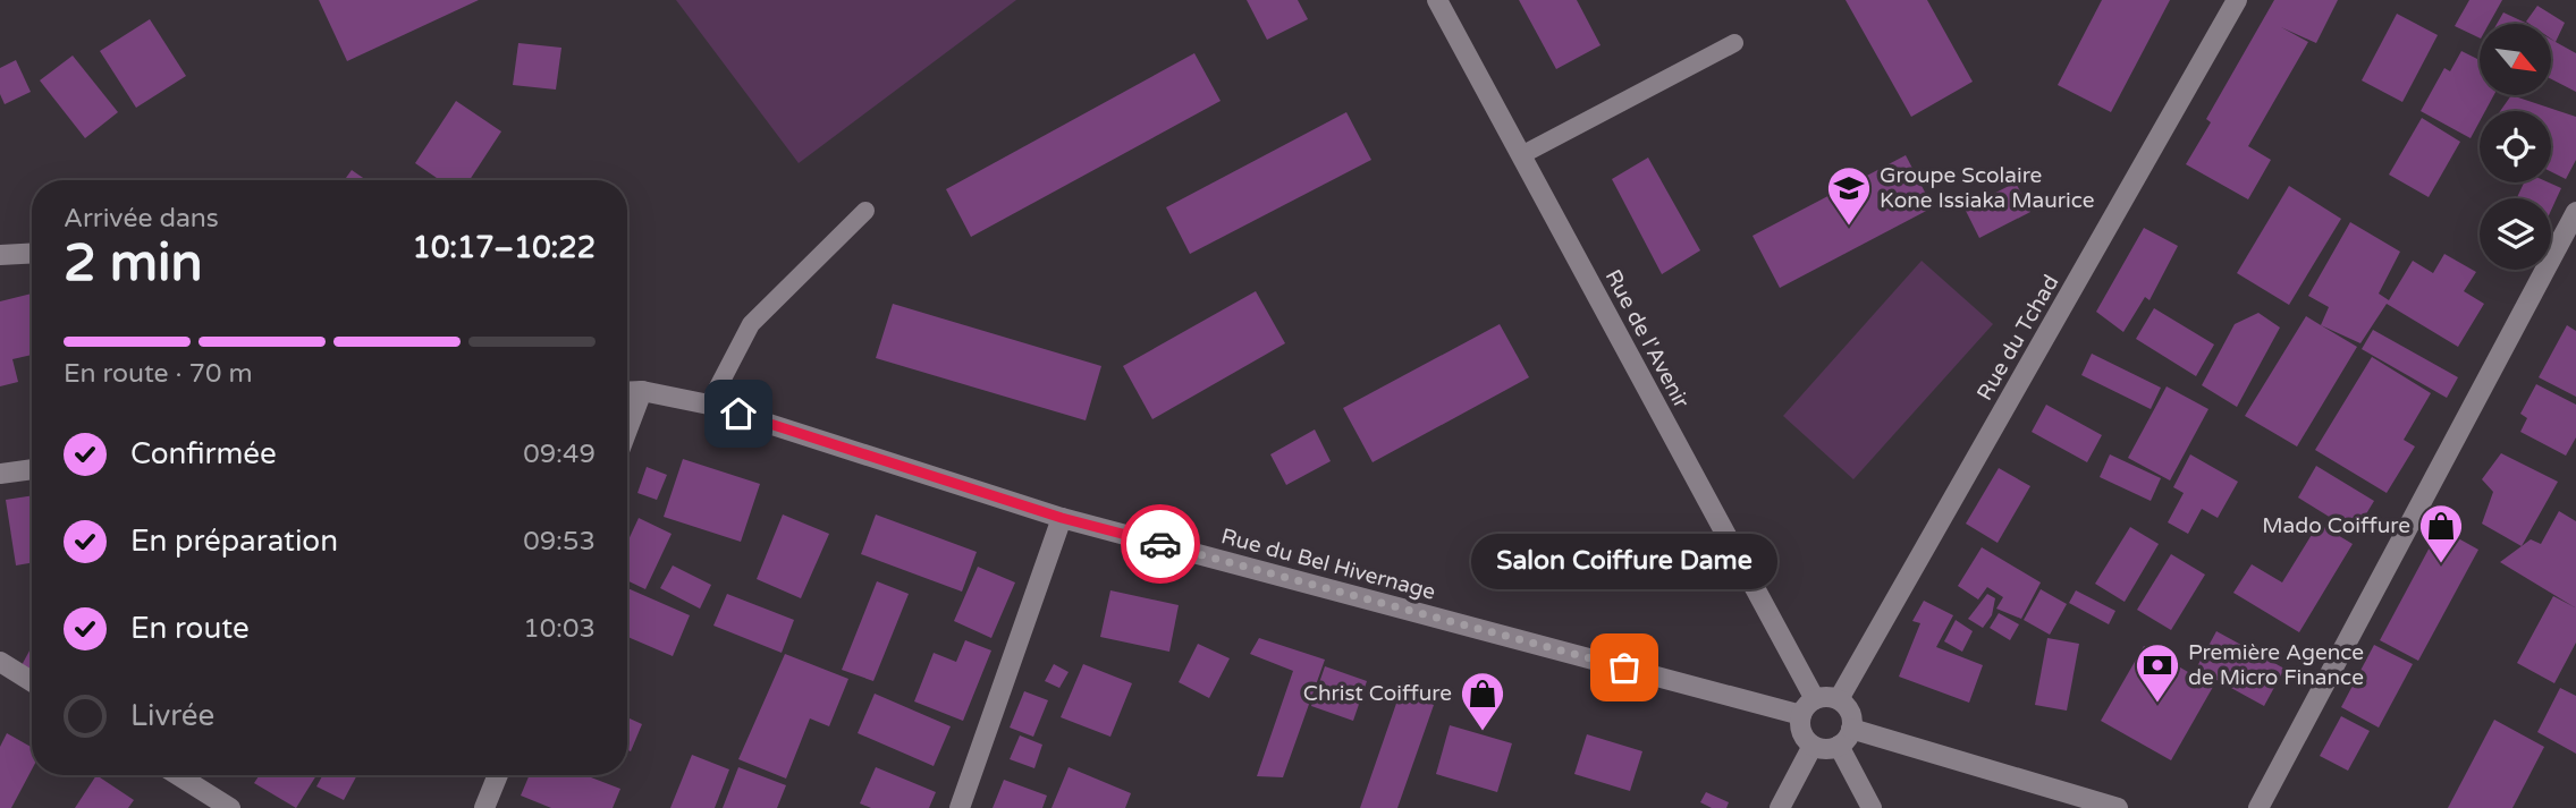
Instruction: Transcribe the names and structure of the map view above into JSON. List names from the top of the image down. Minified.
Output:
{"streets":{"street":["Rue du Tchad","Rue de l'Avenir","Rue du Bel Hivernage"]},"crossings":[["Rue du Tchad","Rue de l'Avenir"],["Rue du Tchad","Rue du Bel Hivernage"],["Rue de l'Avenir","Rue du Bel Hivernage"]],"places":{"school or university":["Groupe Scolaire Kone Issiaka Maurice"],"shop":["Mado Coiffure","Christ Coiffure"],"other":["Salon Coiffure Dame"],"bank":["Première Agence de Micro Finance"]},"north":"bottom right","page":{"heading":["2 min","Arrivée dans","10:17–10:22"],"bar":"En route · 70 m","list":[["Confirmée","09:49"],["En préparation","09:53"],["En route","10:03"],"Livrée"],"bubble":"Salon Coiffure Dame"}}
